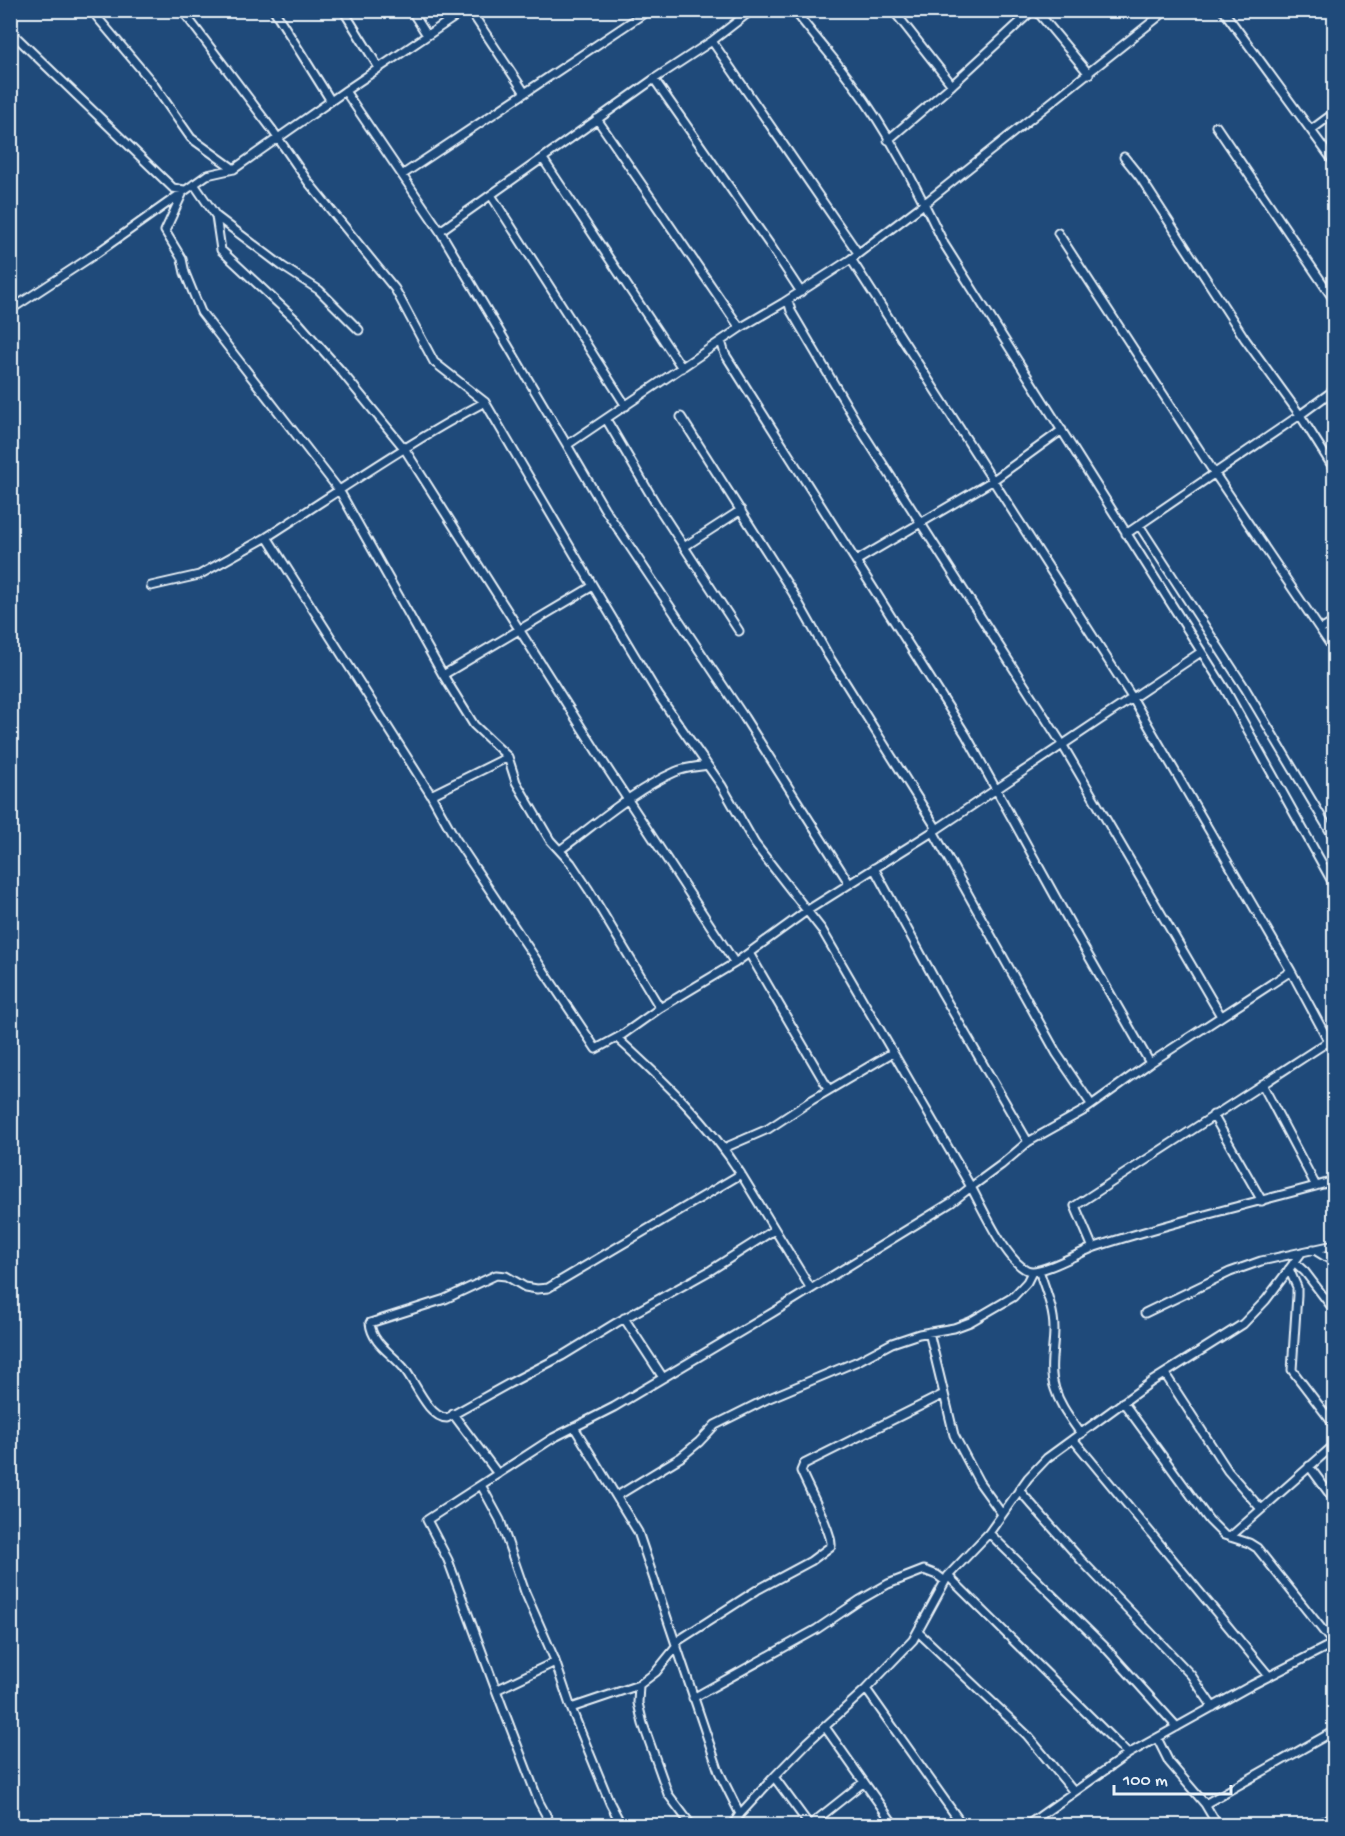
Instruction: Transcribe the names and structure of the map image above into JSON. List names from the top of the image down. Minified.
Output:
{"scale_bar":"100 m"}
